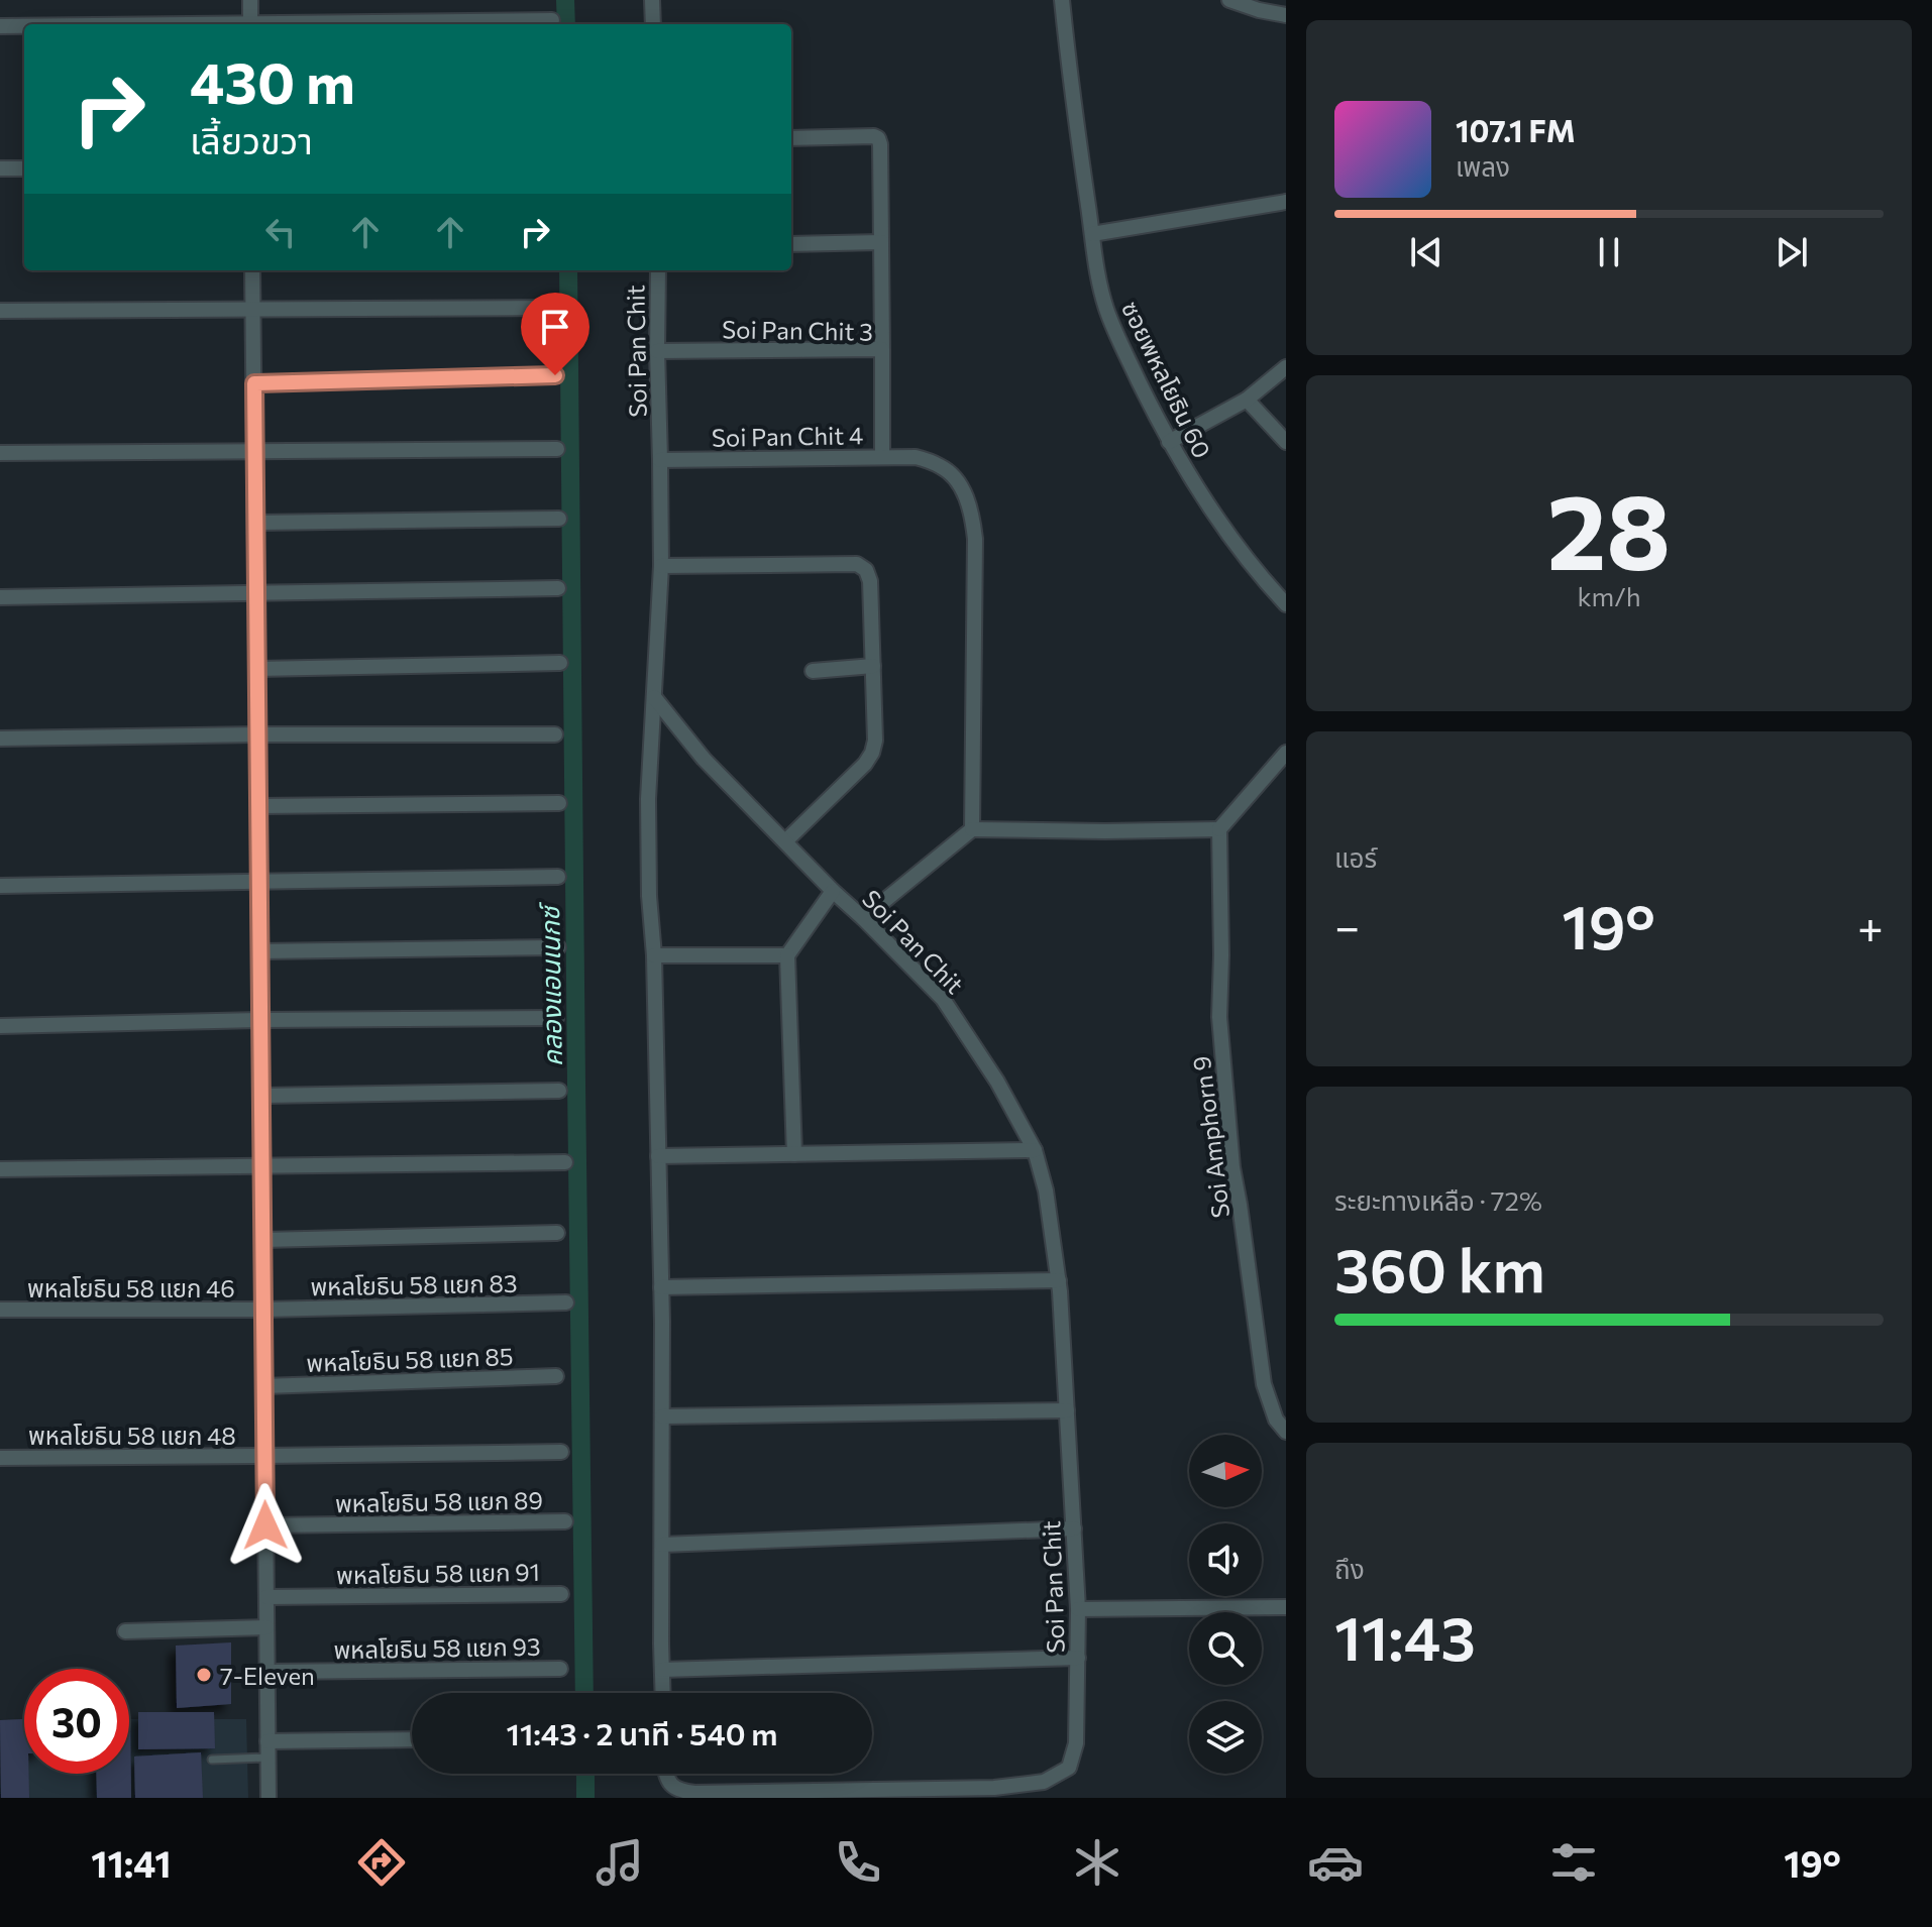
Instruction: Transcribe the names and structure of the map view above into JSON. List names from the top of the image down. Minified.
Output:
{"streets":{"street":["Soi Pan Chit 3","Soi Pan Chit","ซอยพหลโยธิน 60","Soi Pan Chit 4","Soi Amphorn 9","พหลโยธิน 58 แยก 83","พหลโยธิน 58 แยก 46","พหลโยธิน 58 แยก 85","พหลโยธิน 58 แยก 48","พหลโยธิน 58 แยก 89","พหลโยธิน 58 แยก 91","พหลโยธิน 58 แยก 93"]},"crossings":[["Soi Pan Chit 3","Soi Pan Chit"],["Soi Pan Chit 3","Soi Pan Chit 4"],["Soi Pan Chit","Soi Pan Chit 4"],["พหลโยธิน 58 แยก 83","พหลโยธิน 58 แยก 46"]],"water":["คลองแอนเนกซ์"],"places":["7-Eleven"],"north":"right","page":{"turn":["430 m","เลี้ยวขวา"],"song":["107.1 FM","เพลง"],"tile":[["28","km/h"],"แอร์",["ระยะทางเหลือ · 72%","360 km"],["ถึง","11:43"]],"heat":["−","19°","+"],"limit":"30","trip":"11:43 · 2 นาที · 540 m","tabs":["11:41","19°"]}}
